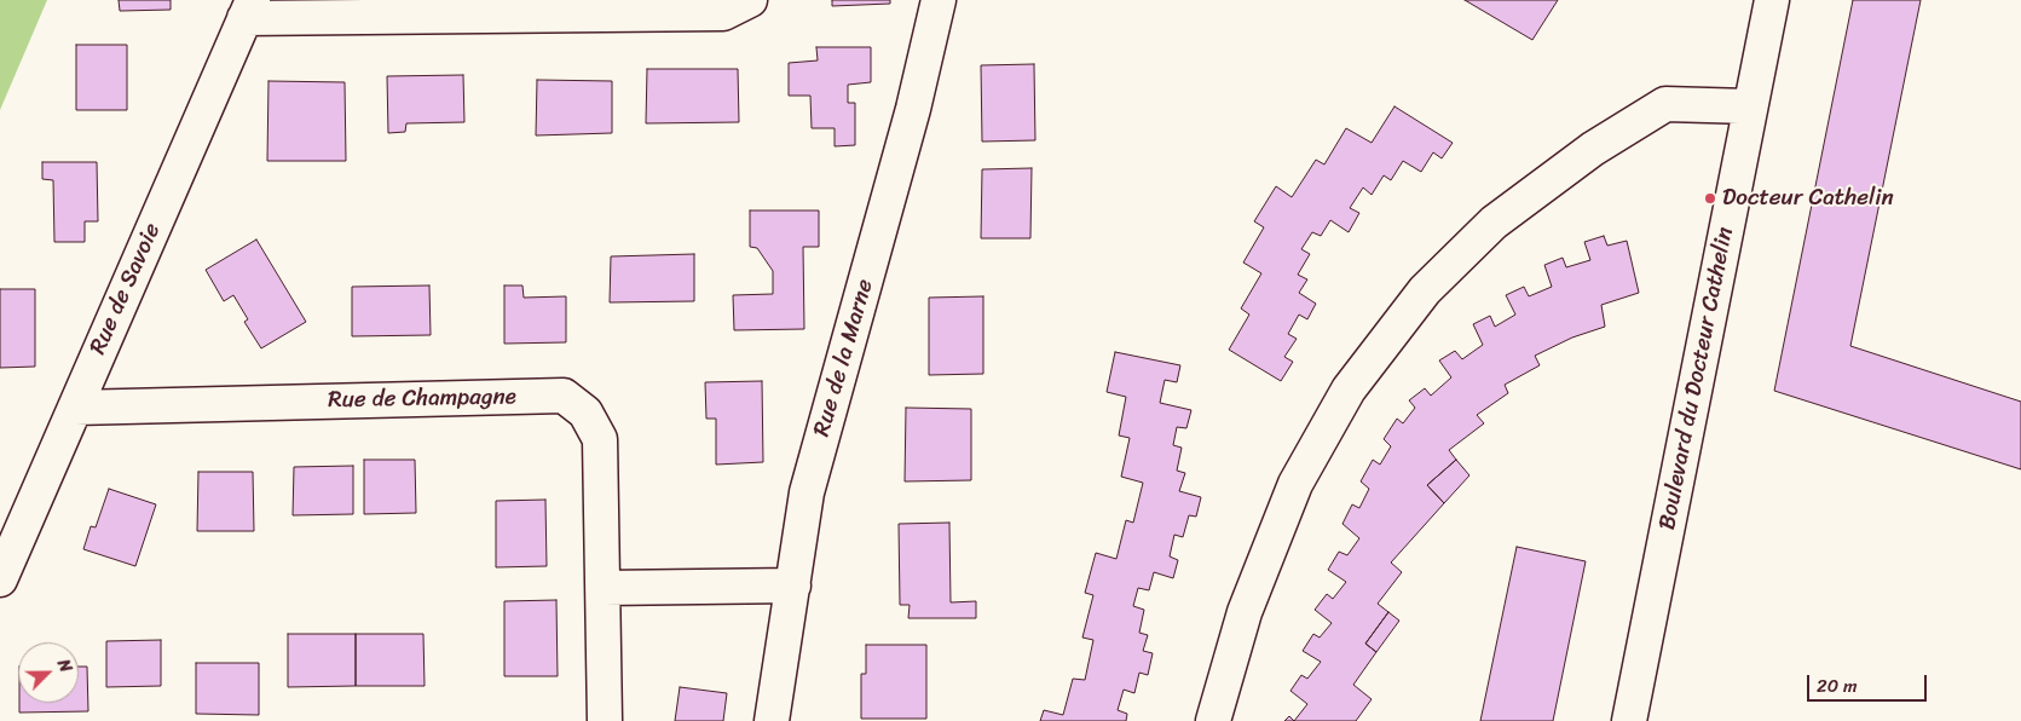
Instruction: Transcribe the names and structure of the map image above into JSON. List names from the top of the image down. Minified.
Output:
{"streets":{"street":["Rue de Savoie","Rue de la Marne","Boulevard du Docteur Cathelin","Rue de Champagne"]},"crossings":[["Rue de Savoie","Rue de Champagne"]],"places":["Docteur Cathelin"],"scale_bar":"20 m","north":"top right"}
